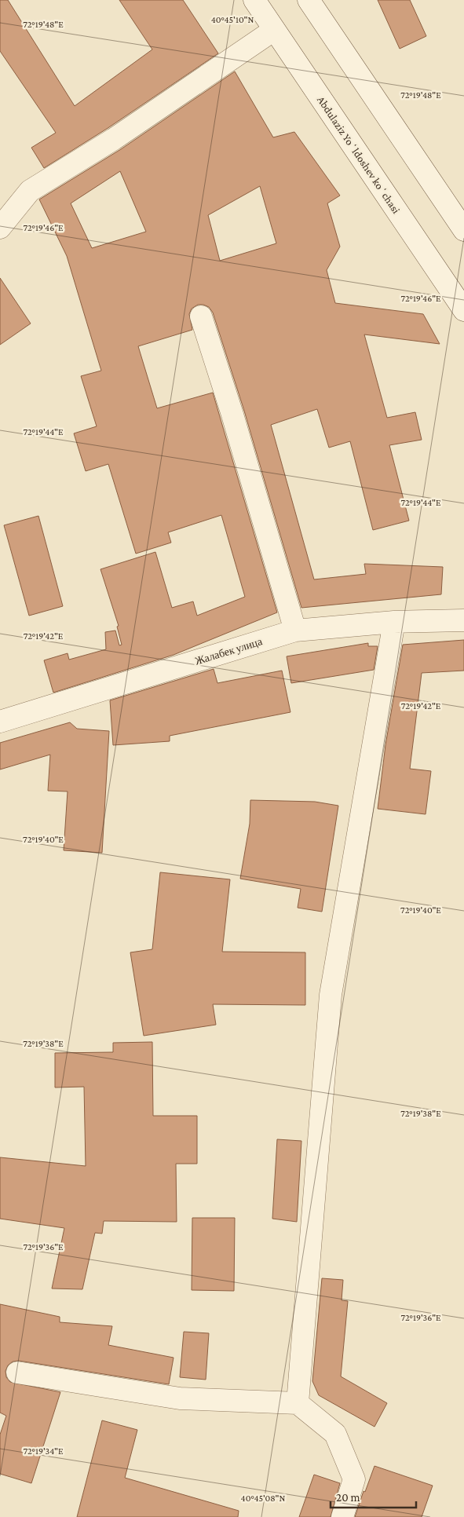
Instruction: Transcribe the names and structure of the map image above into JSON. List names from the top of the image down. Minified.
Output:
{"streets":{"street":["Abdulaziz Yoʻldoshev koʻchasi","Жалабек улица"]},"scale_bar":"20 m","coordinates":["40°45'10\"N","72°19'48\"E","72°19'46\"E","72°19'44\"E","72°19'42\"E","72°19'40\"E","72°19'38\"E","72°19'36\"E","72°19'34\"E","40°45'08\"N"]}
